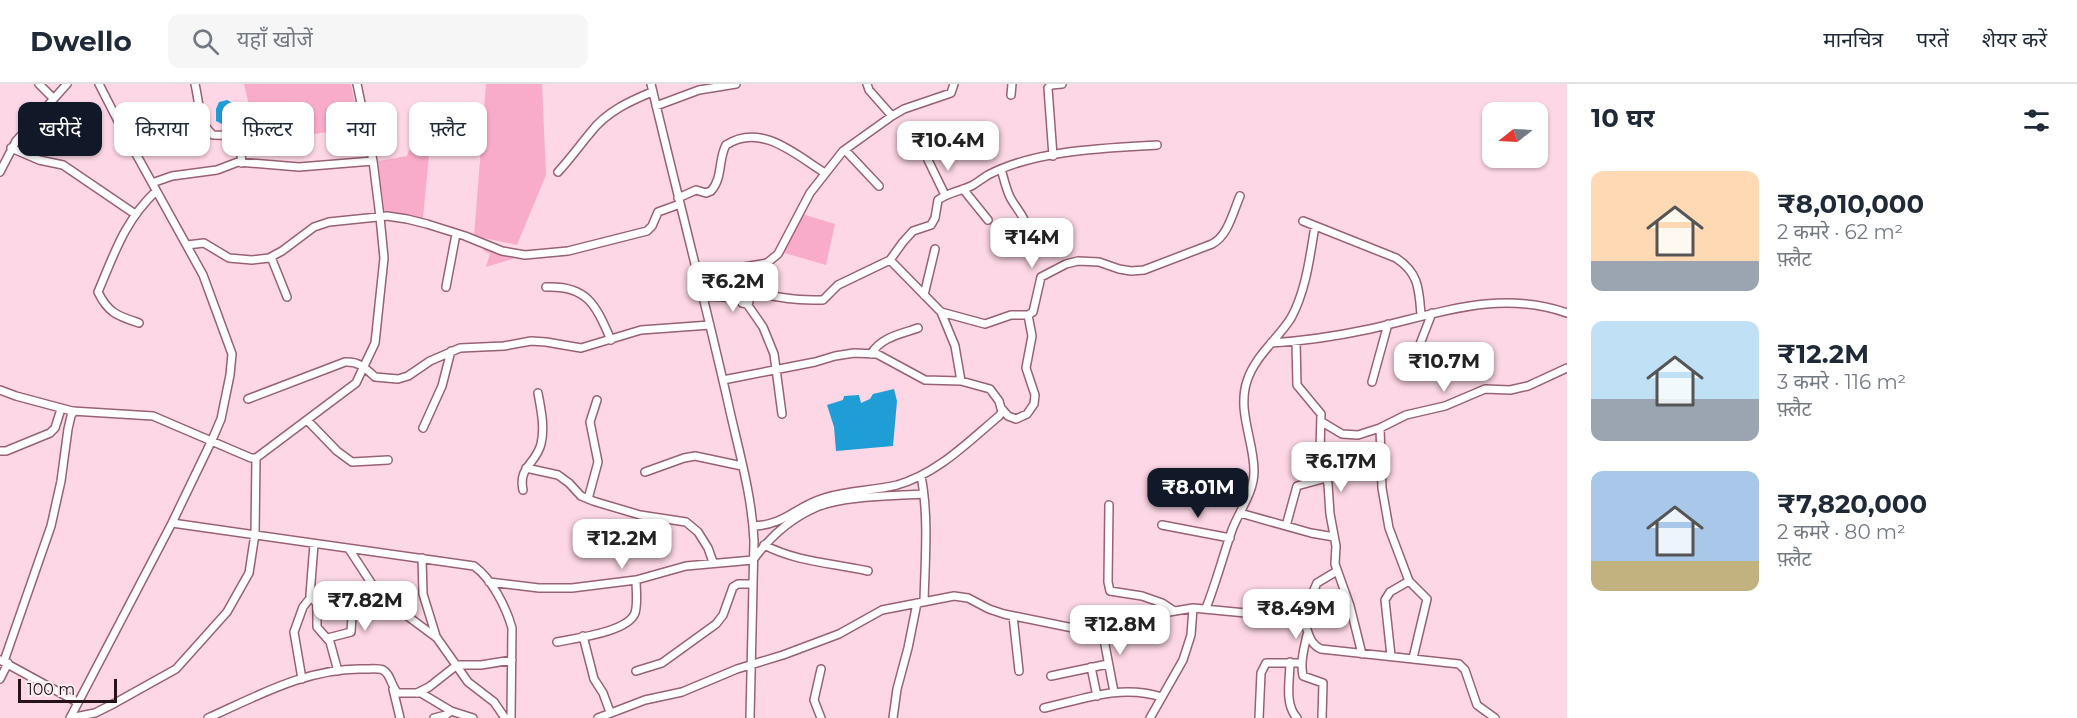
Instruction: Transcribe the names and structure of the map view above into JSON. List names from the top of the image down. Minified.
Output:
{"scale_bar":"100 m","north":"left","page":{"header":"Dwello","search":"यहाँ खोजें","nav":["मानचित्र","परतें","शेयर करें"],"heading":"10 घर","chip":["खरीदें","किराया","फ़िल्टर","नया","फ़्लैट"],"price":["₹10.4M","₹14M","₹6.2M","₹10.7M","₹6.17M","₹8.01M","₹12.2M","₹7.82M","₹8.49M","₹12.8M"],"list":[{"name":"₹8,010,000","note":"2 कमरे · 62 m² · फ़्लैट"},{"name":"₹12.2M","note":"3 कमरे · 116 m² · फ़्लैट"},{"name":"₹7,820,000","note":"2 कमरे · 80 m² · फ़्लैट"}],"scale":"100 m"}}
